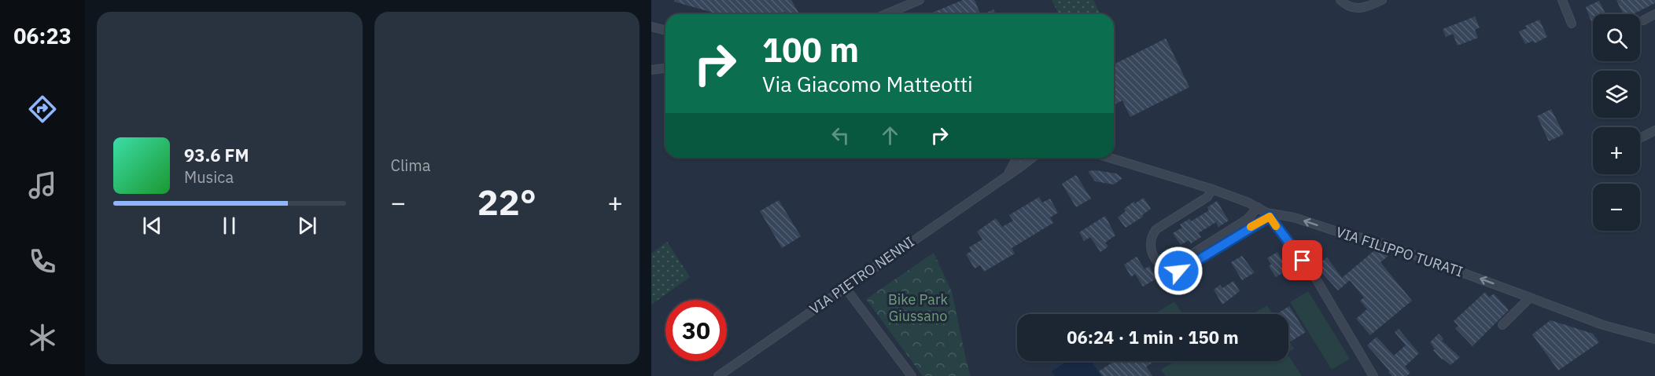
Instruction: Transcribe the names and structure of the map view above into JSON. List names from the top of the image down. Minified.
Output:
{"streets":{"street":["VIA FILIPPO TURATI","VIA PIETRO NENNI"]},"one_way":["VIA FILIPPO TURATI"],"parks":["Bike Park Giussano"],"page":{"tabs":"06:23","tile":"Clima","map_buttons":["+","−"],"turn":["100 m","Via Giacomo Matteotti"],"song":["93.6 FM","Musica"],"heat":["−","22°","+"],"limit":"30","trip":"06:24 · 1 min · 150 m"}}
